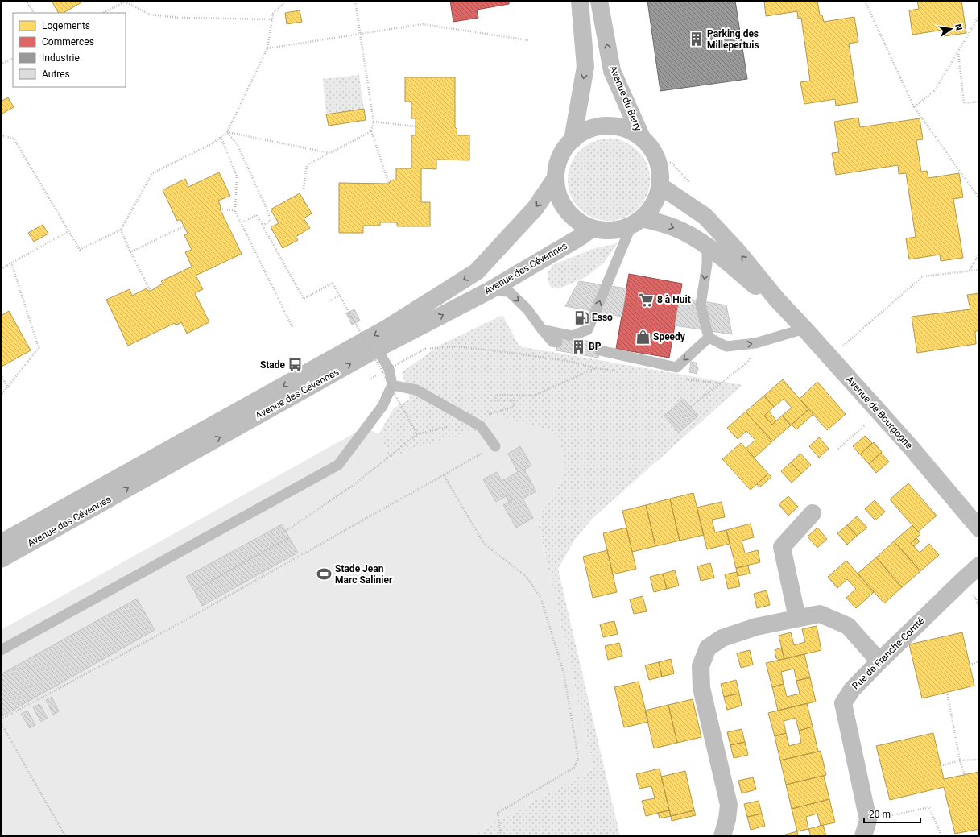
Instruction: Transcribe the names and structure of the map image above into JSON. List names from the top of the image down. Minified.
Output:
{"streets":{"street":["Avenue du Berry","Avenue des Cévennes","Avenue de Bourgogne","Rue de Franche-Comté"]},"crossings":[["Avenue du Berry","Avenue des Cévennes"],["Avenue du Berry","Avenue de Bourgogne"],["Avenue des Cévennes","Avenue de Bourgogne"]],"places":{"building":["Parking des Millepertuis","BP"],"supermarket":["8 à Huit"],"fuel station":["Esso"],"shop":["Speedy"],"bus stop":["Stade"],"sports":["Stade Jean Marc Salinier"]},"legend":["Logements","Commerces","Industrie","Autres"],"scale_bar":"20 m","north":"right"}
